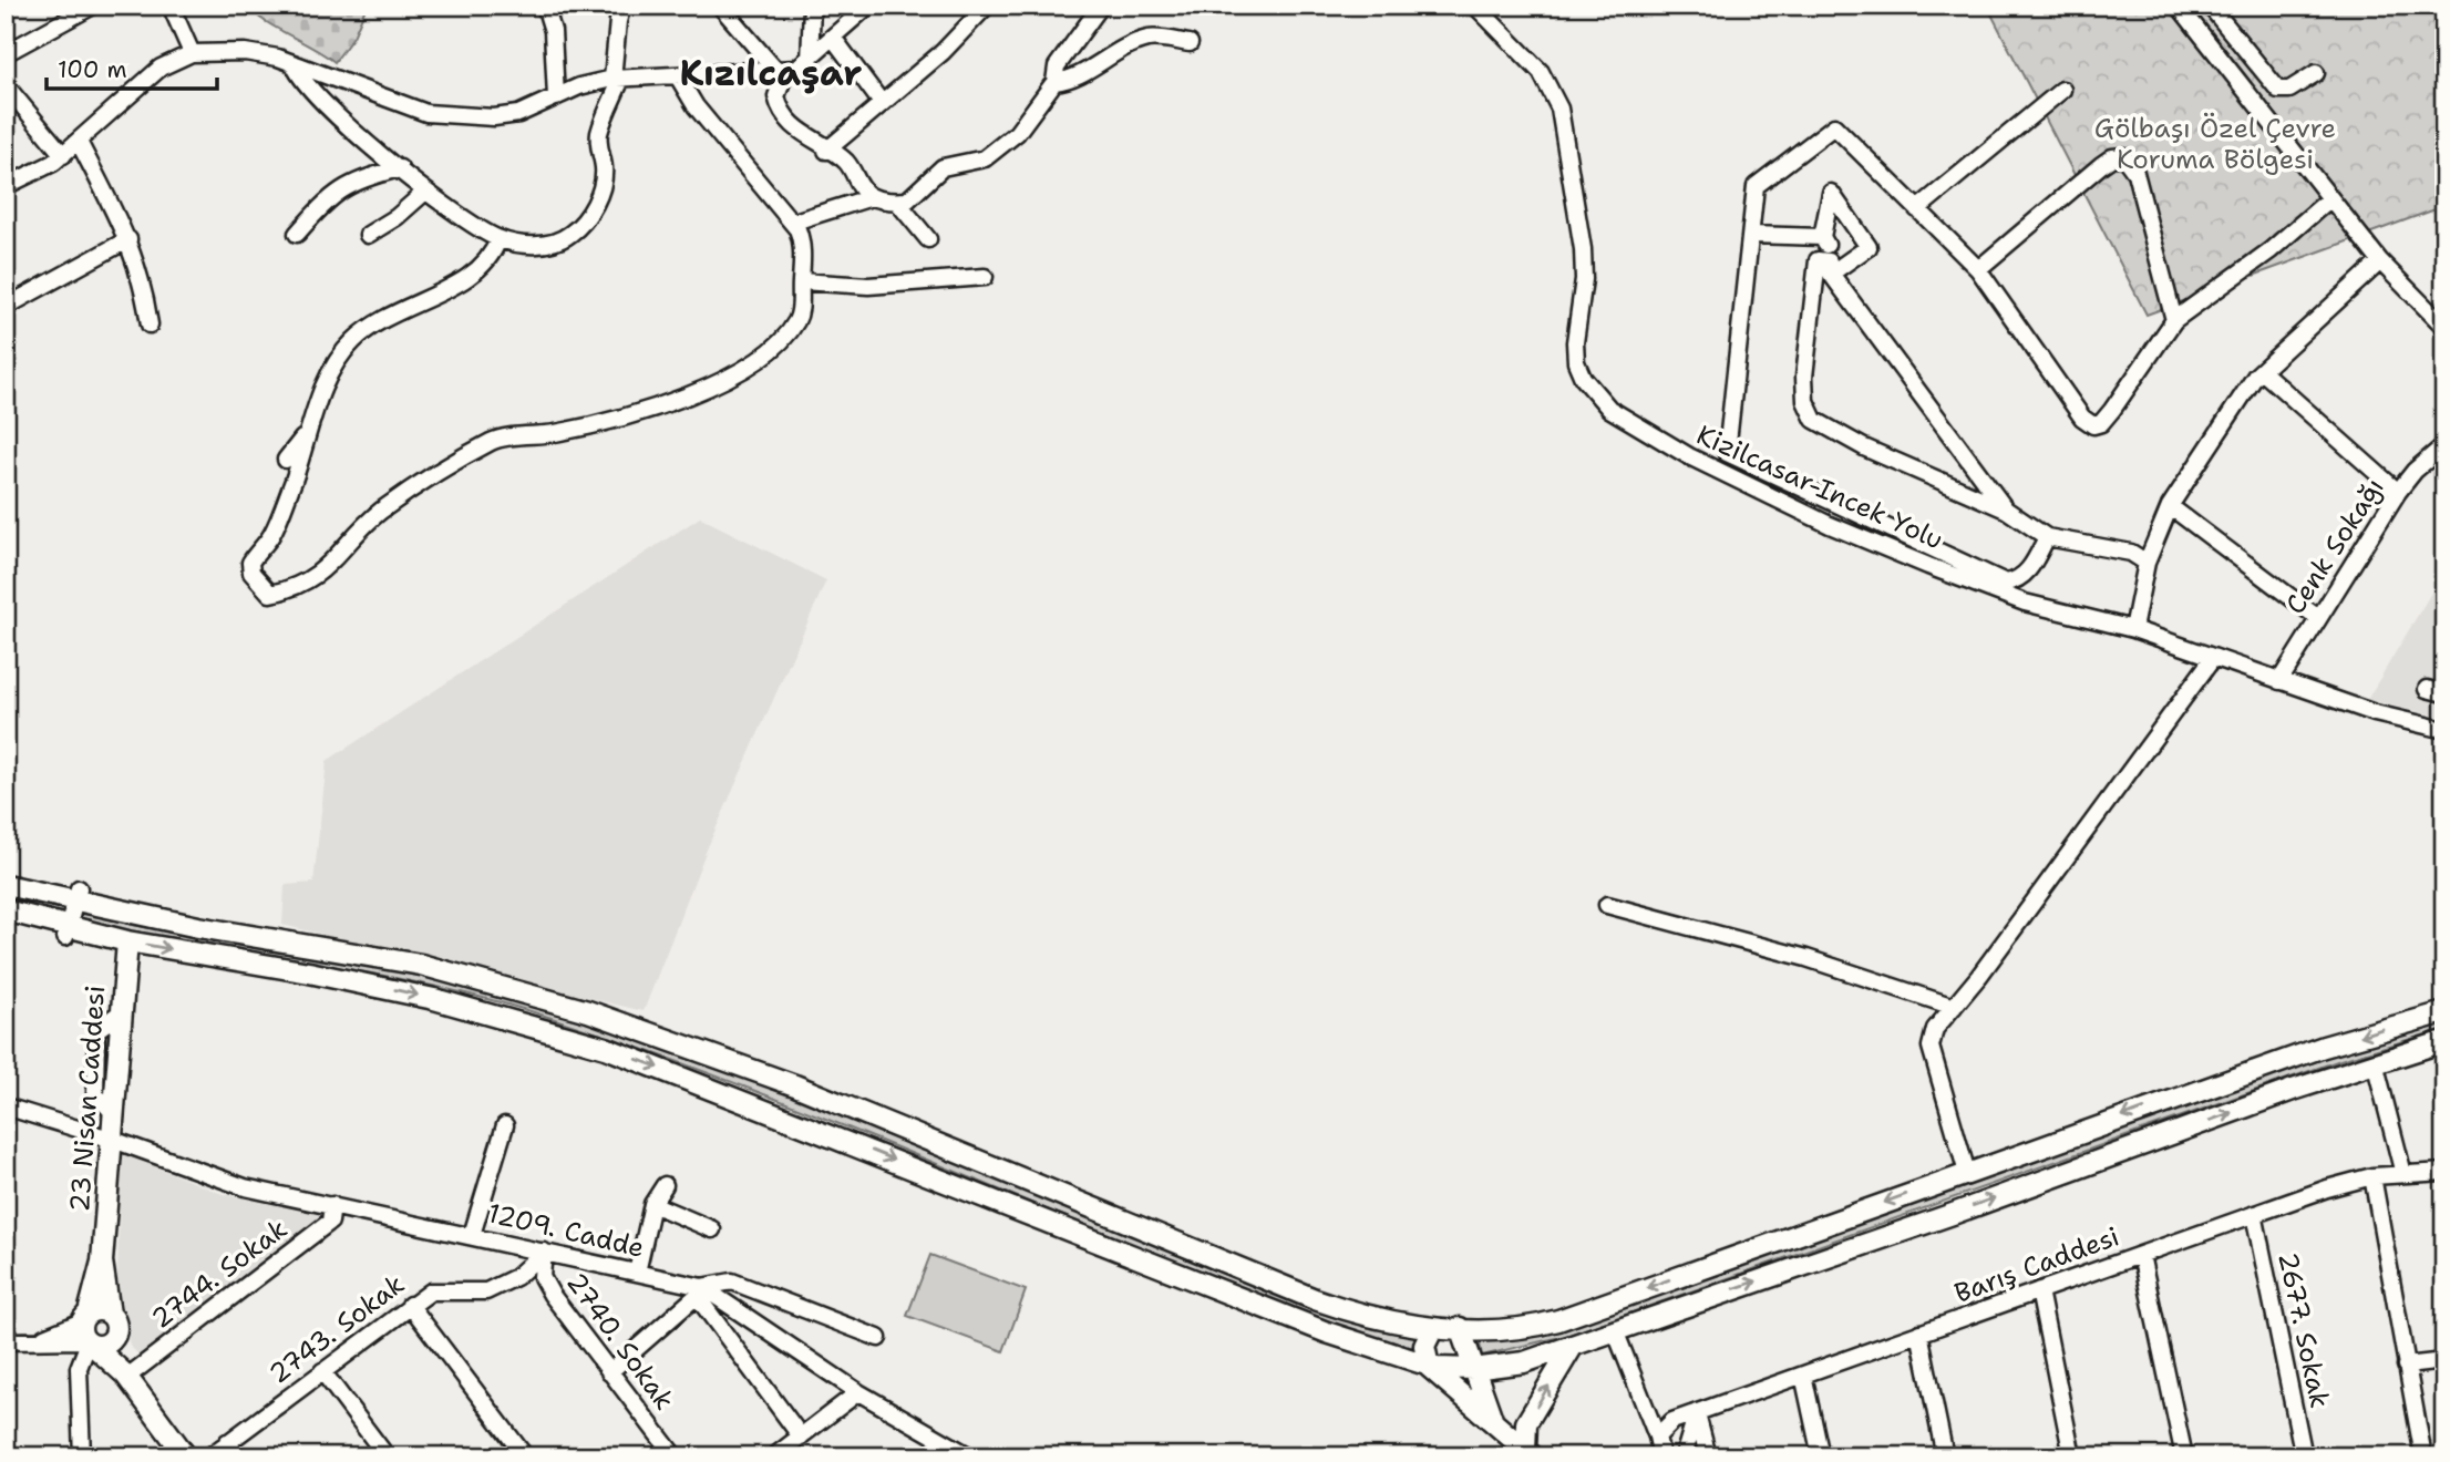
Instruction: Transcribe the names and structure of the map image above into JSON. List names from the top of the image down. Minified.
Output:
{"streets":{"main road":["23 Nisan Caddesi"],"street":["Kizilcasar-Incek Yolu","Cenk Sokağı","1209. Cadde","Barış Caddesi","2744. Sokak","2743. Sokak","2677. Sokak","2740. Sokak"]},"crossings":[["Kizilcasar-Incek Yolu","Cenk Sokağı"],["23 Nisan Caddesi","1209. Cadde"],["1209. Cadde","2744. Sokak"],["1209. Cadde","2743. Sokak"],["1209. Cadde","2740. Sokak"],["Barış Caddesi","2677. Sokak"],["2743. Sokak","2740. Sokak"]],"districts":["Kızılcaşar"],"parks":["Gölbaşı Özel Çevre Koruma Bölgesi"],"scale_bar":"100 m"}
